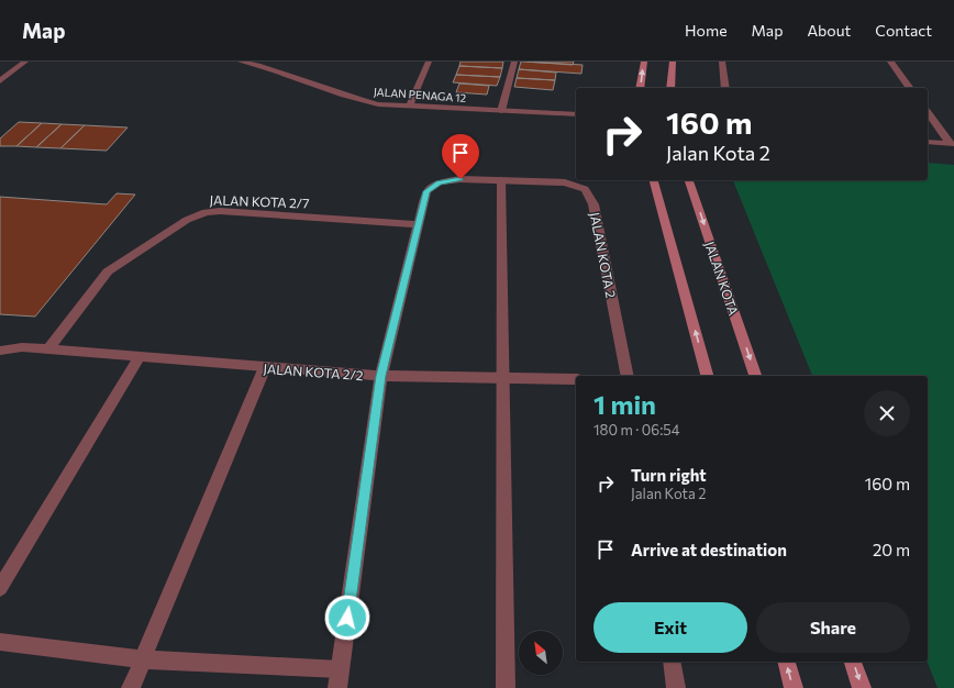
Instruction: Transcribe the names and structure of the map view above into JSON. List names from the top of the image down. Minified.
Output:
{"streets":{"main road":["JALAN KOTA"],"street":["JALAN PENAGA 12","JALAN KOTA 2/7","JALAN KOTA 2","JALAN KOTA 2/2"]},"crossings":[["JALAN KOTA 2/7","JALAN KOTA 2"],["JALAN KOTA 2/7","JALAN KOTA 2/2"]],"north":"top left","page":{"header":"Map","nav":["Home","Map","About","Contact"],"turn":["160 m","Jalan Kota 2"],"heading":["1 min","180 m · 06:54"],"list":[{"name":"Turn right","note":"Jalan Kota 2","value":"160 m"},{"name":"Arrive at destination","value":"20 m"}],"buttons":["Exit","Share"]}}
